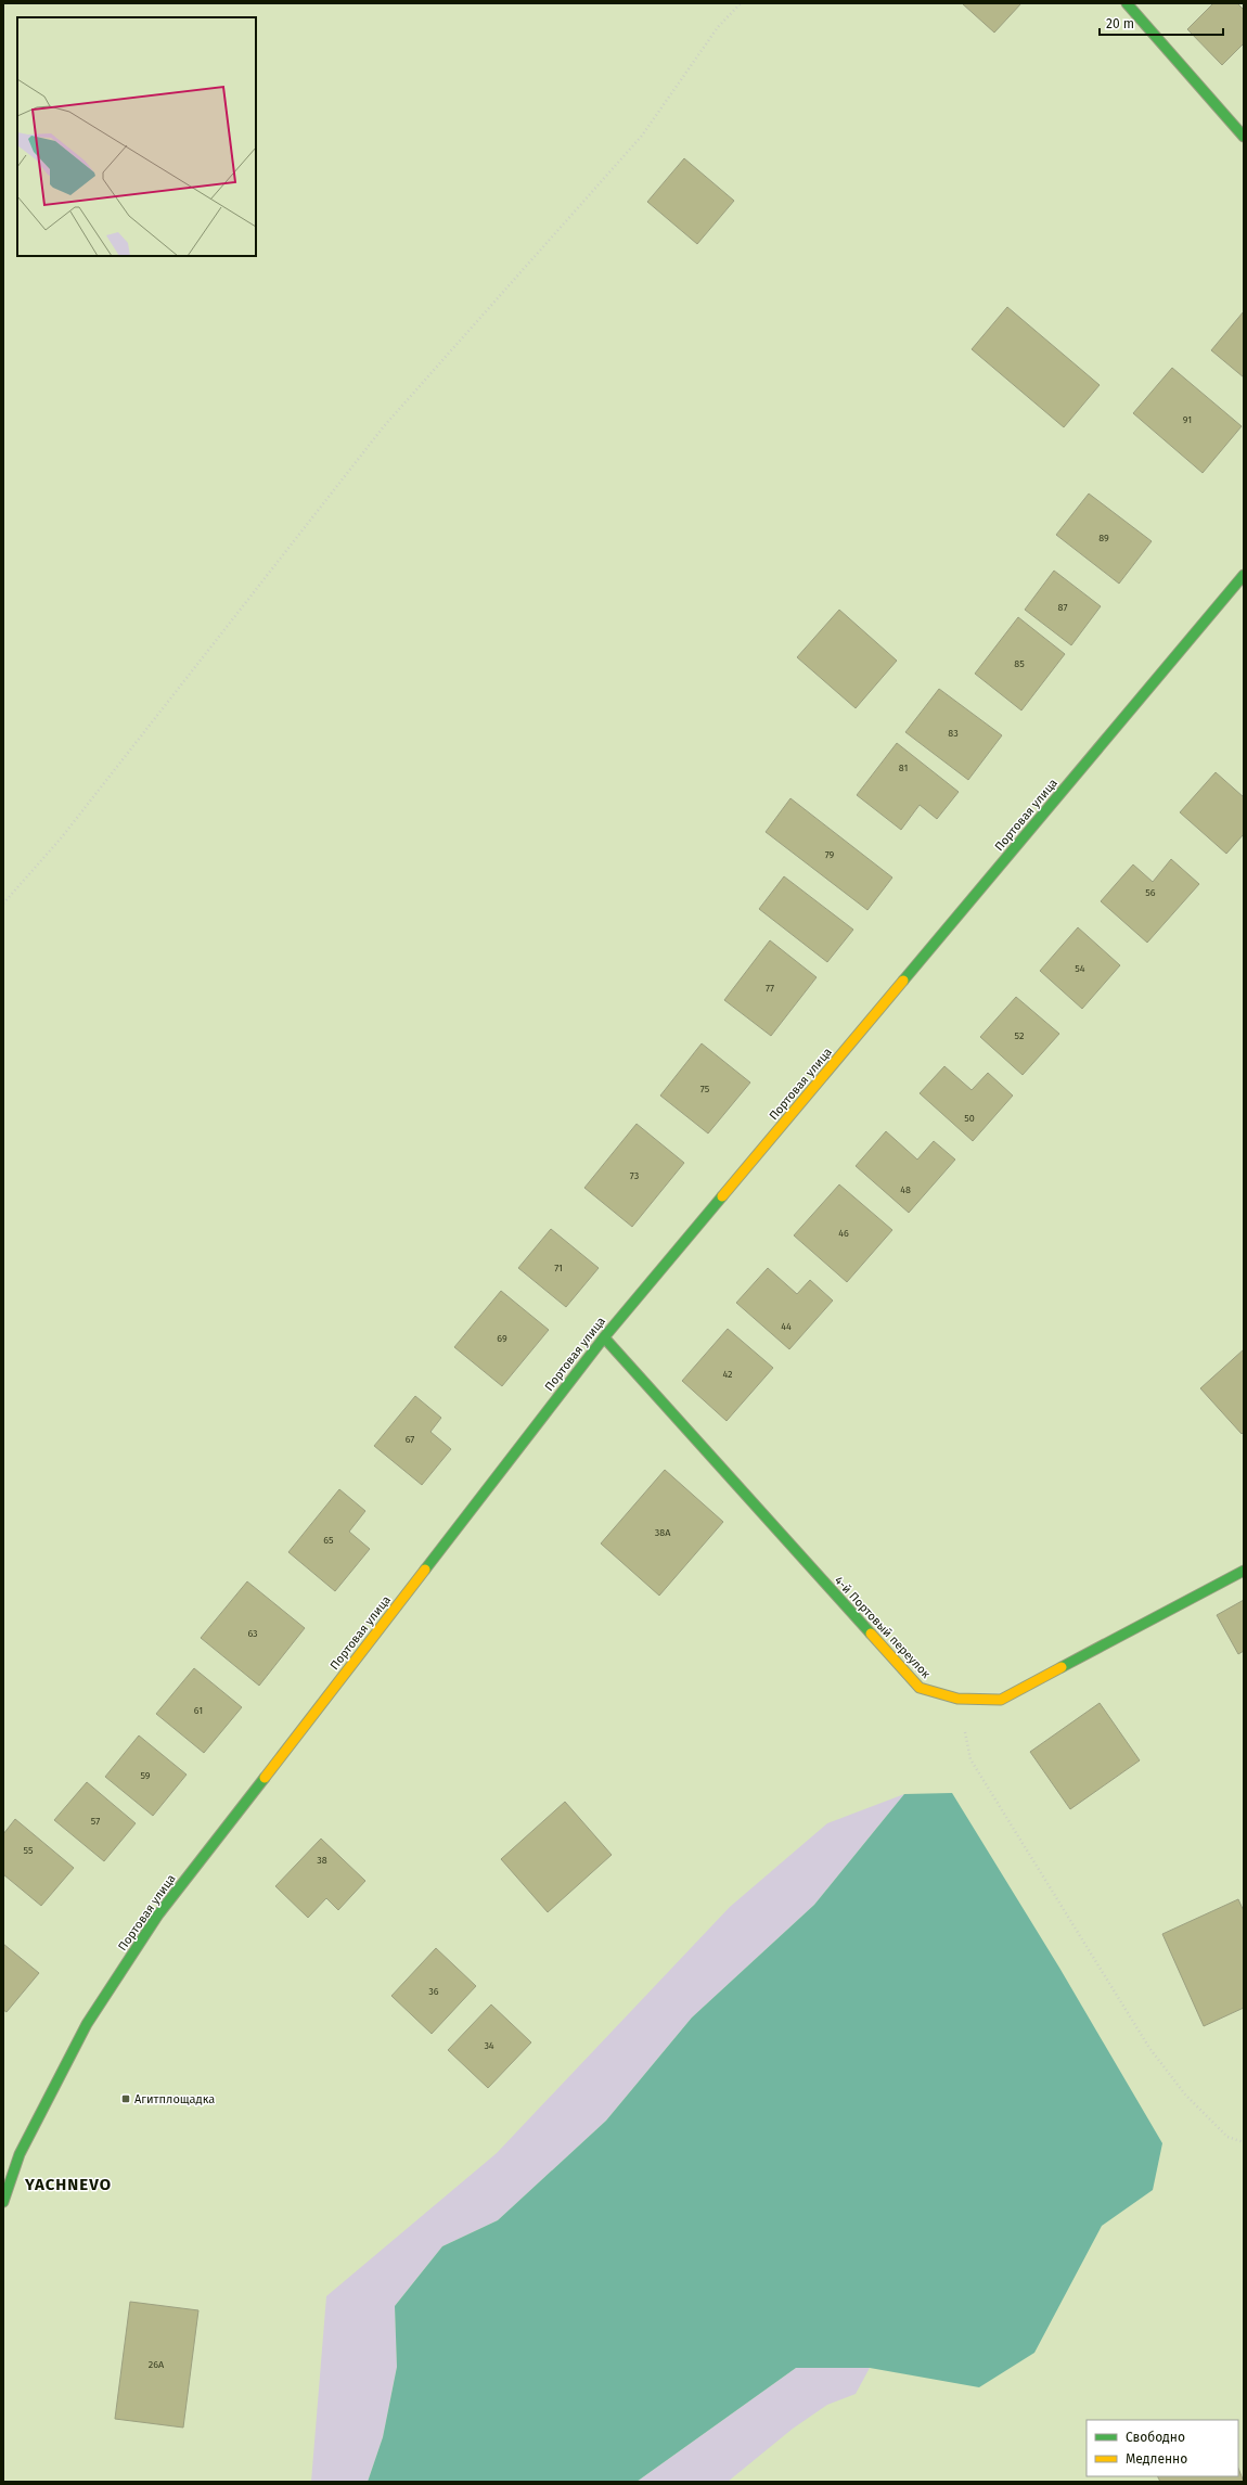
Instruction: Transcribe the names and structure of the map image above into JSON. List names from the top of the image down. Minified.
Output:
{"streets":{"street":["Портовая улица","4-й Портовый переулок"]},"crossings":[["Портовая улица","4-й Портовый переулок"]],"districts":["YACHNEVO"],"places":{"transit":["Агитплощадка"]},"house_numbers":["91","89","87","85","83","81","79","56","54","77","52","75","50","73","48","46","71","44","69","42","67","38А","65","63","61","59","57","55","38","36","34","26А"],"legend":["Свободно","Медленно"],"scale_bar":"20 m"}
